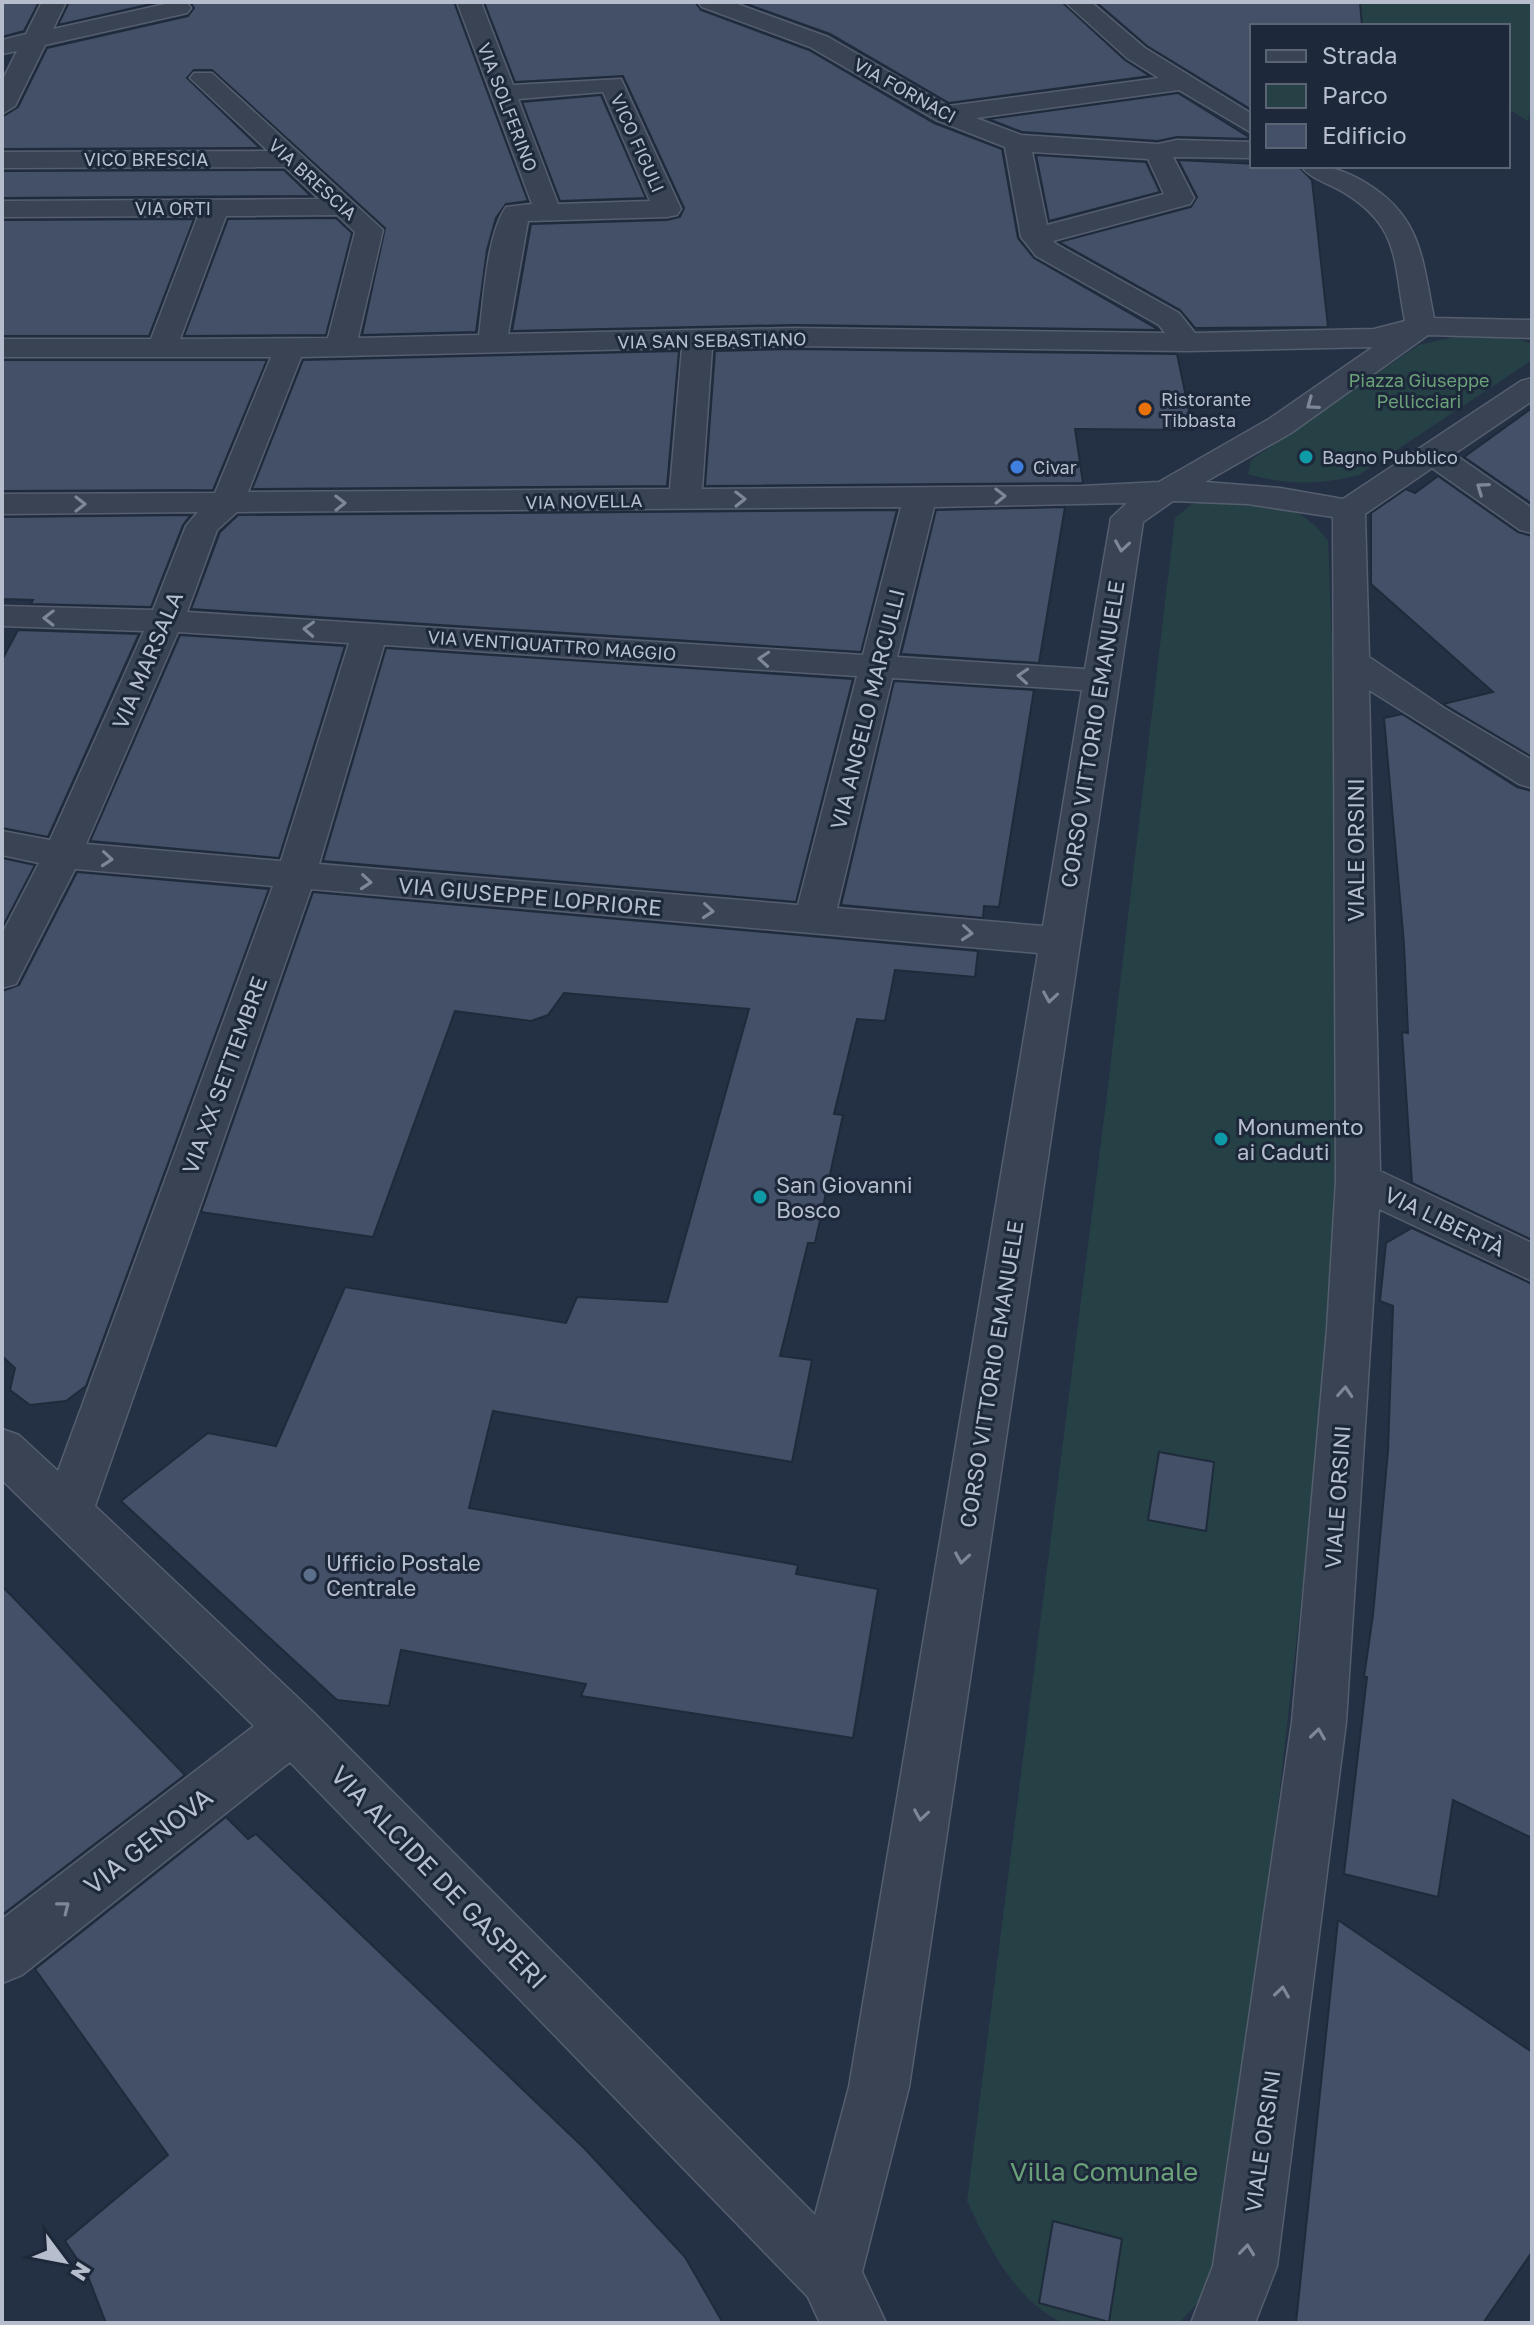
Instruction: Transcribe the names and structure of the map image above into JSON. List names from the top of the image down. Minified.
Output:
{"streets":{"street":["VIA FORNACI","VIA SOLFERINO","VICO FIGULI","VICO BRESCIA","VIA BRESCIA","VIA ORTI","VIA SAN SEBASTIANO","VIA NOVELLA","VIA VENTIQUATTRO MAGGIO","VIA MARSALA","VIA ANGELO MARCULLI","CORSO VITTORIO EMANUELE","VIALE ORSINI","VIA GIUSEPPE LOPRIORE","VIA XX SETTEMBRE","VIA LIBERTÀ","VIA GENOVA","VIA ALCIDE DE GASPERI"]},"crossings":[["VIA SOLFERINO","VICO FIGULI"],["VICO FIGULI","VIA SAN SEBASTIANO"],["VICO BRESCIA","VIA BRESCIA"],["VIA BRESCIA","VIA ORTI"],["VIA BRESCIA","VIA SAN SEBASTIANO"],["VIA SAN SEBASTIANO","VIA MARSALA"],["VIA NOVELLA","VIA MARSALA"],["VIA NOVELLA","VIA ANGELO MARCULLI"],["VIA NOVELLA","CORSO VITTORIO EMANUELE"],["VIA VENTIQUATTRO MAGGIO","VIA MARSALA"],["VIA VENTIQUATTRO MAGGIO","VIA ANGELO MARCULLI"],["VIA VENTIQUATTRO MAGGIO","CORSO VITTORIO EMANUELE"],["VIA VENTIQUATTRO MAGGIO","VIA XX SETTEMBRE"],["VIA MARSALA","VIA GIUSEPPE LOPRIORE"],["VIA ANGELO MARCULLI","VIA GIUSEPPE LOPRIORE"],["CORSO VITTORIO EMANUELE","VIA GIUSEPPE LOPRIORE"],["CORSO VITTORIO EMANUELE","VIA ALCIDE DE GASPERI"],["VIALE ORSINI","VIA LIBERTÀ"],["VIA GIUSEPPE LOPRIORE","VIA XX SETTEMBRE"],["VIA XX SETTEMBRE","VIA ALCIDE DE GASPERI"],["VIA GENOVA","VIA ALCIDE DE GASPERI"]],"one_way":["VIA NOVELLA","VIA VENTIQUATTRO MAGGIO","CORSO VITTORIO EMANUELE","VIALE ORSINI","VIA GIUSEPPE LOPRIORE","VIA GENOVA"],"parks":["Piazza Giuseppe Pellicciari","Villa Comunale"],"places":["Ristorante Tibbasta","Bagno Pubblico","Civar","Monumento ai Caduti","San Giovanni Bosco","Ufficio Postale Centrale"],"legend":["Strada","Parco","Edificio"],"north":"bottom right"}
